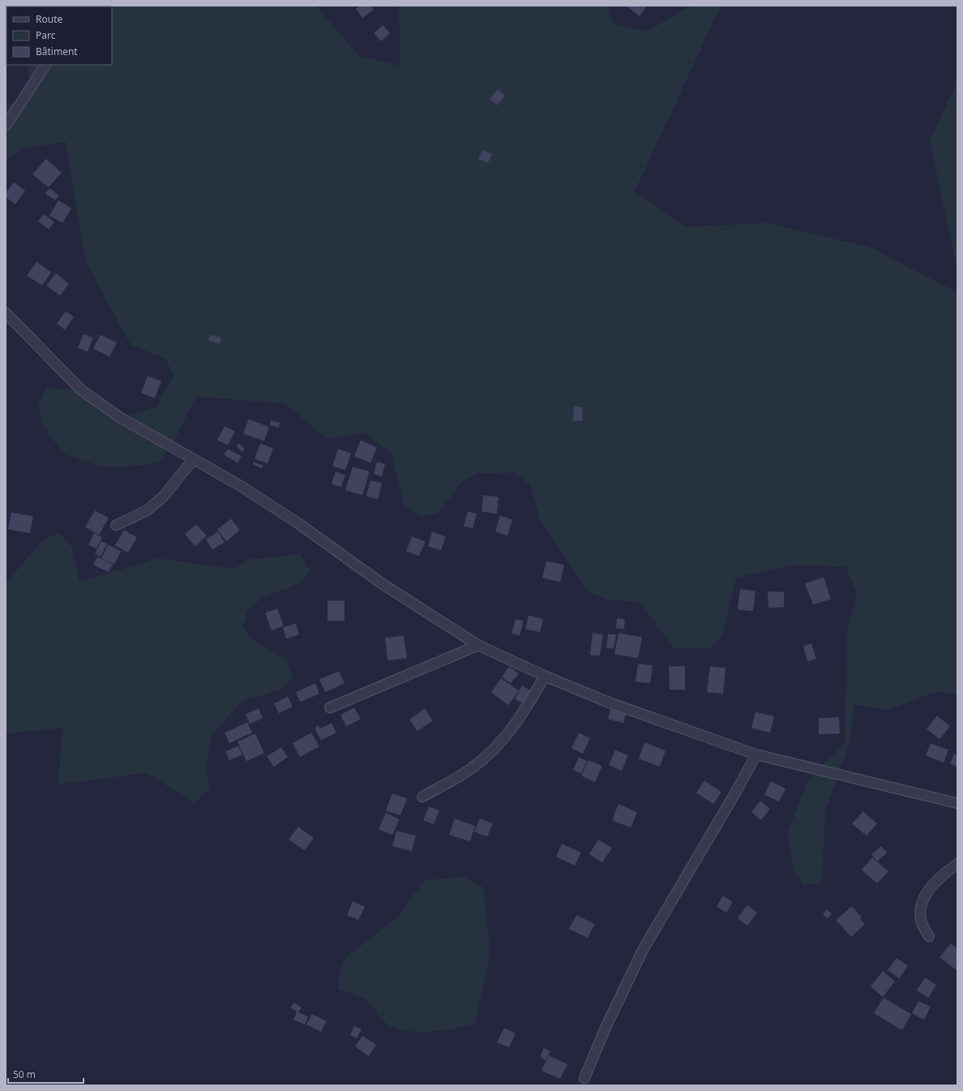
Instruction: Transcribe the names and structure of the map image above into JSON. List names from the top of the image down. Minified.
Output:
{"legend":["Route","Parc","Bâtiment"],"scale_bar":"50 m"}
